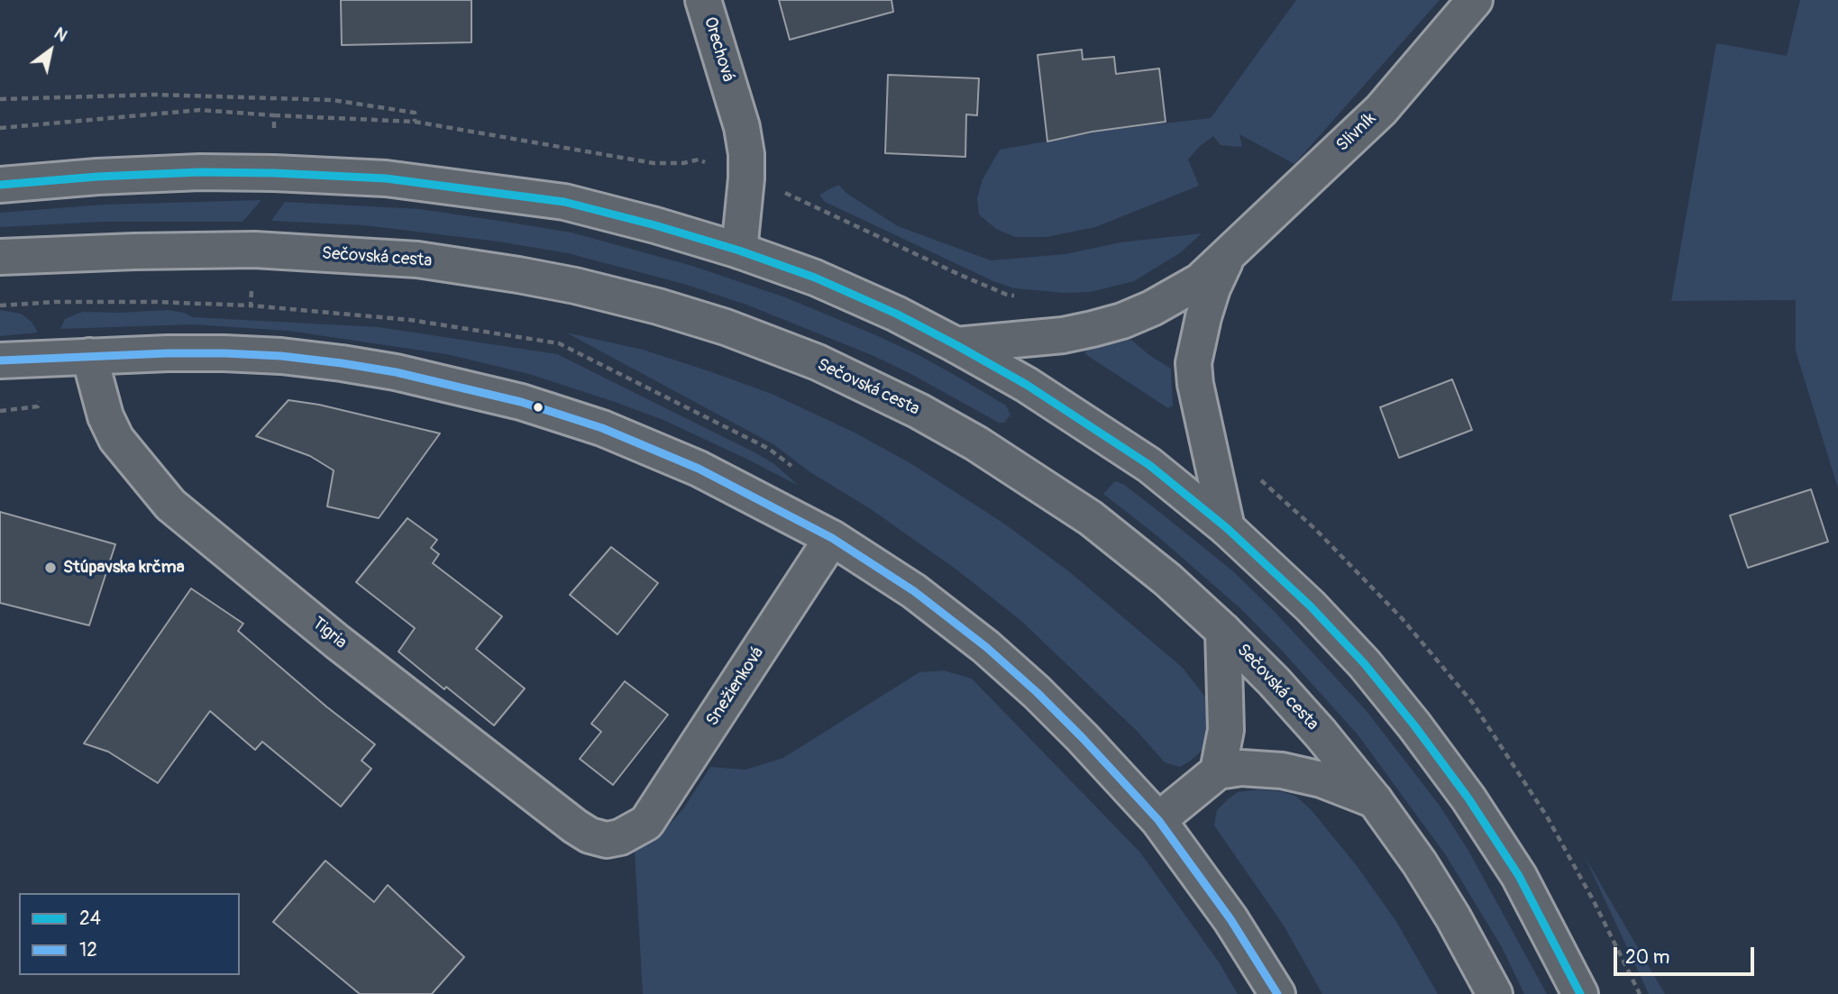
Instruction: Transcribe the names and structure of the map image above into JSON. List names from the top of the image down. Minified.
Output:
{"streets":{"street":["Orechová","Slivník","Sečovská cesta","Tigria","Snežienková"]},"crossings":[["Tigria","Snežienková"]],"places":["Stúpavska krčma"],"lines":["transit line 24","transit line 12"],"legend":["24","12"],"scale_bar":"20 m","north":"top right"}
